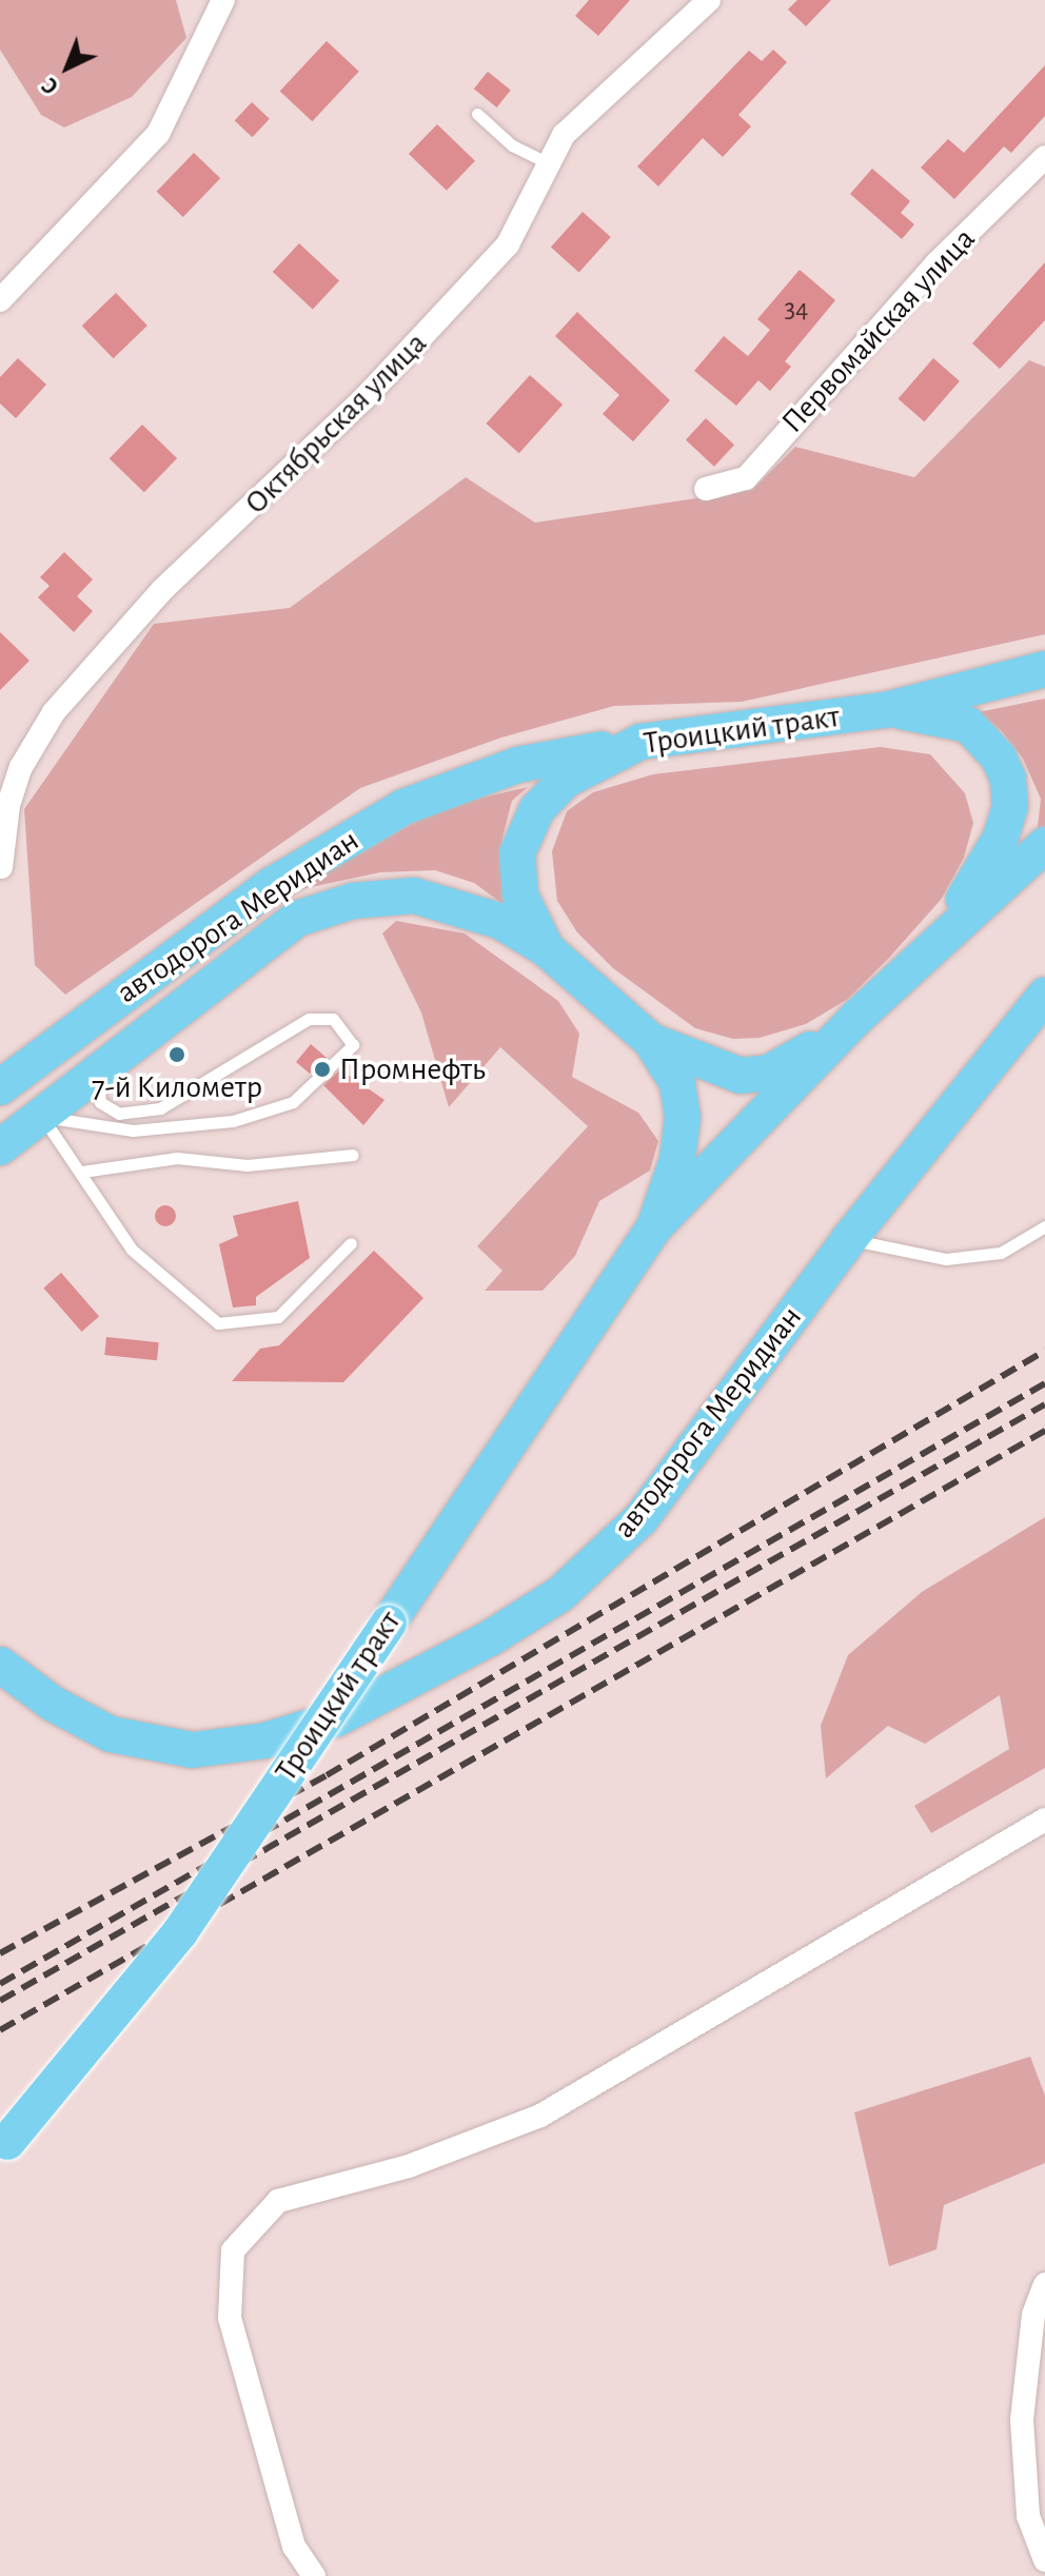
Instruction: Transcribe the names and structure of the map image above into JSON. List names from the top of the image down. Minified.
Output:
{"streets":{"main road":["Троицкий тракт","автодорога Меридиан"],"street":["Первомайская улица","Октябрьская улица"]},"crossings":[["Троицкий тракт","автодорога Меридиан"]],"places":["7-й Километр","Промнефть"],"house_numbers":["34"],"north":"bottom left"}
